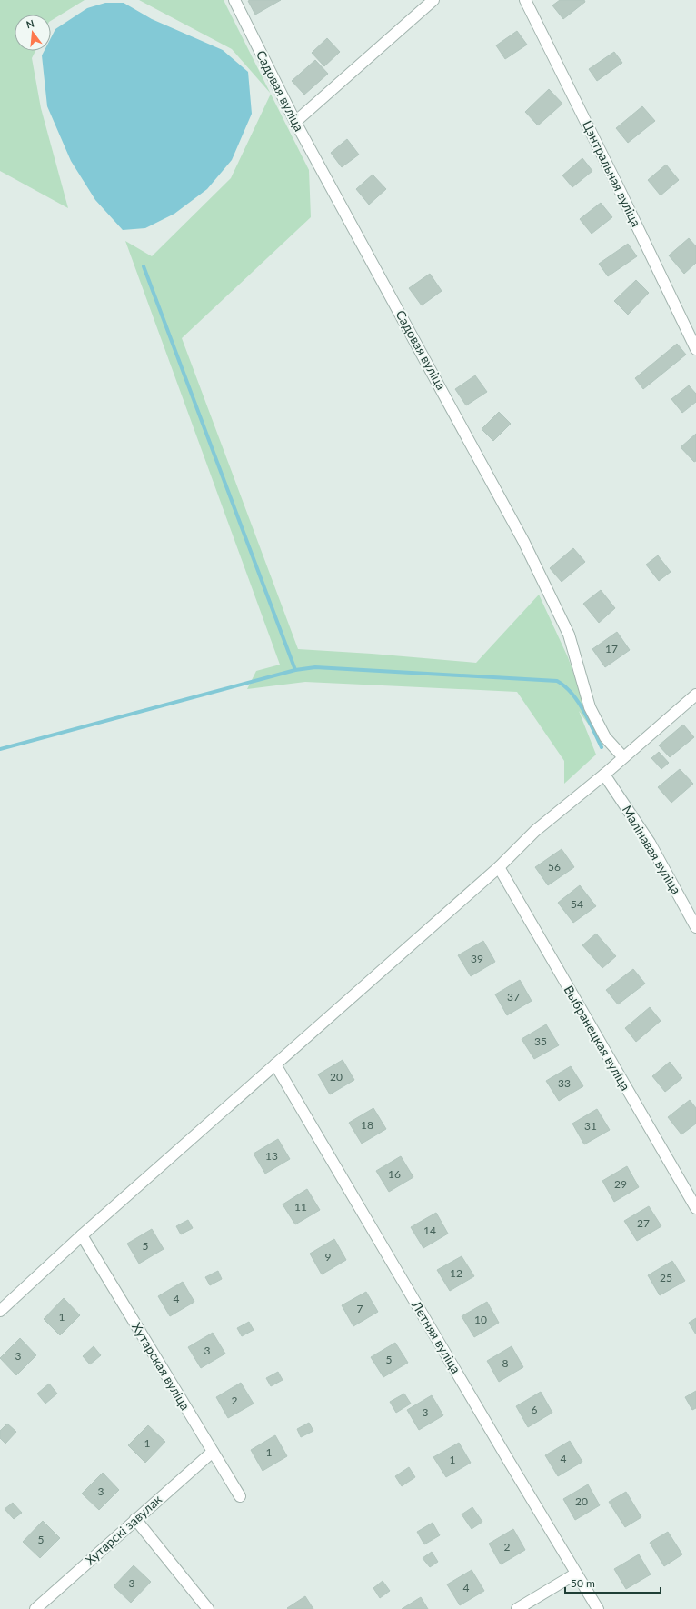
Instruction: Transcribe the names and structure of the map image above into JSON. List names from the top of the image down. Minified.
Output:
{"streets":{"street":["Садовая вуліца","Цэнтральная вуліца","Малінавая вуліца","Выбранецкая вуліца","Летняя вуліца","Хутарская вуліца","Хутарскі завулак"]},"crossings":[["Хутарская вуліца","Хутарскі завулак"]],"house_numbers":["17","56","54","39","37","35","20","33","18","31","13","16","29","11","27","14","5","9","12","25","4","7","1","10","3","3","5","8","2","6","3","1","1","4","1","3","20","5","2","3","4"],"scale_bar":"50 m","north":"top"}
